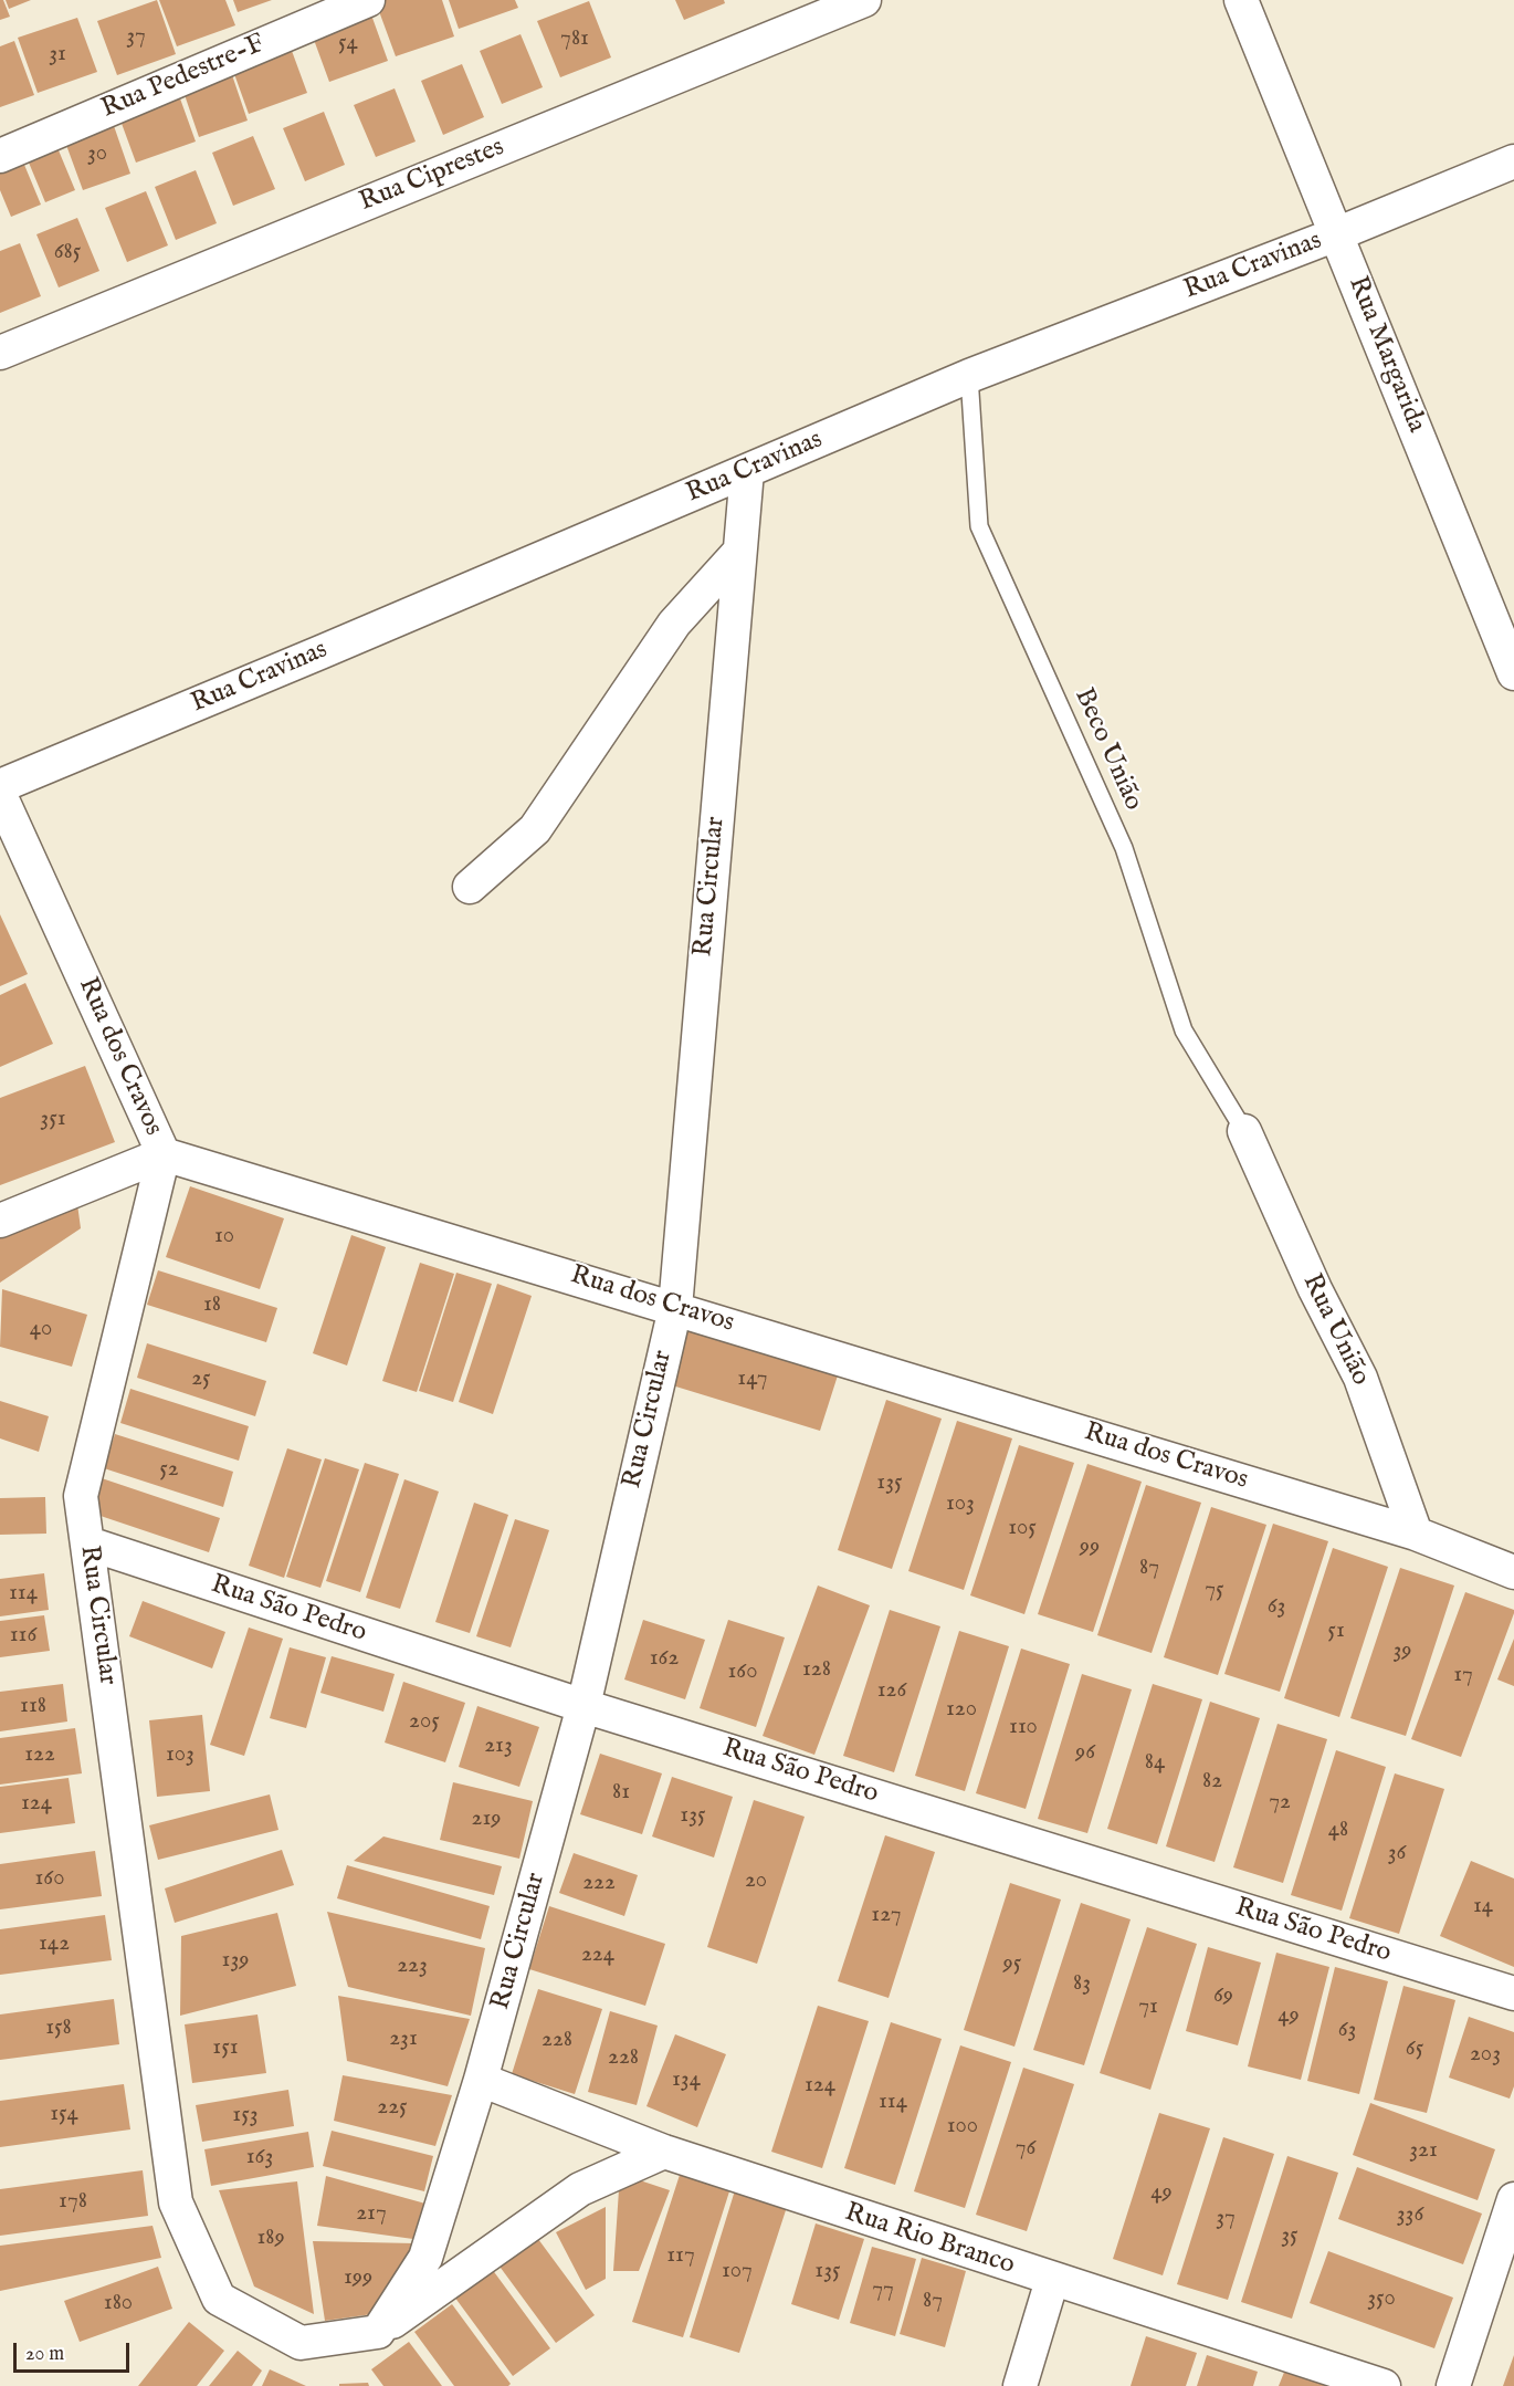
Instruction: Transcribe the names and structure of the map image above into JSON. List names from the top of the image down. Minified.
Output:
{"streets":{"street":["Rua Pedestre-F","Rua Ciprestes","Rua Cravinas","Rua Margarida","Rua Circular","Rua dos Cravos","Rua União","Rua São Pedro","Rua Rio Branco"],"lane":["Beco União"]},"crossings":[["Rua Cravinas","Rua Margarida"],["Rua Cravinas","Beco União"],["Rua Cravinas","Rua Circular"],["Beco União","Rua União"],["Rua Circular","Rua dos Cravos"],["Rua Circular","Rua São Pedro"],["Rua Circular","Rua Rio Branco"],["Rua dos Cravos","Rua União"]],"house_numbers":["37","781","54","31","30","685","351","10","18","40","25","147","52","135","103","105","99","87","75","114","63","51","116","39","162","128","160","17","126","118","120","205","110","213","96","122","103","84","82","81","72","124","135","219","48","36","160","20","222","14","127","142","224","139","95","223","83","69","71","49","158","63","231","228","151","65","203","228","134","124","114","225","154","153","100","76","321","163","49","178","217","336","37","35","189","117","107","135","199","77","350","87","180"],"scale_bar":"20 m"}
